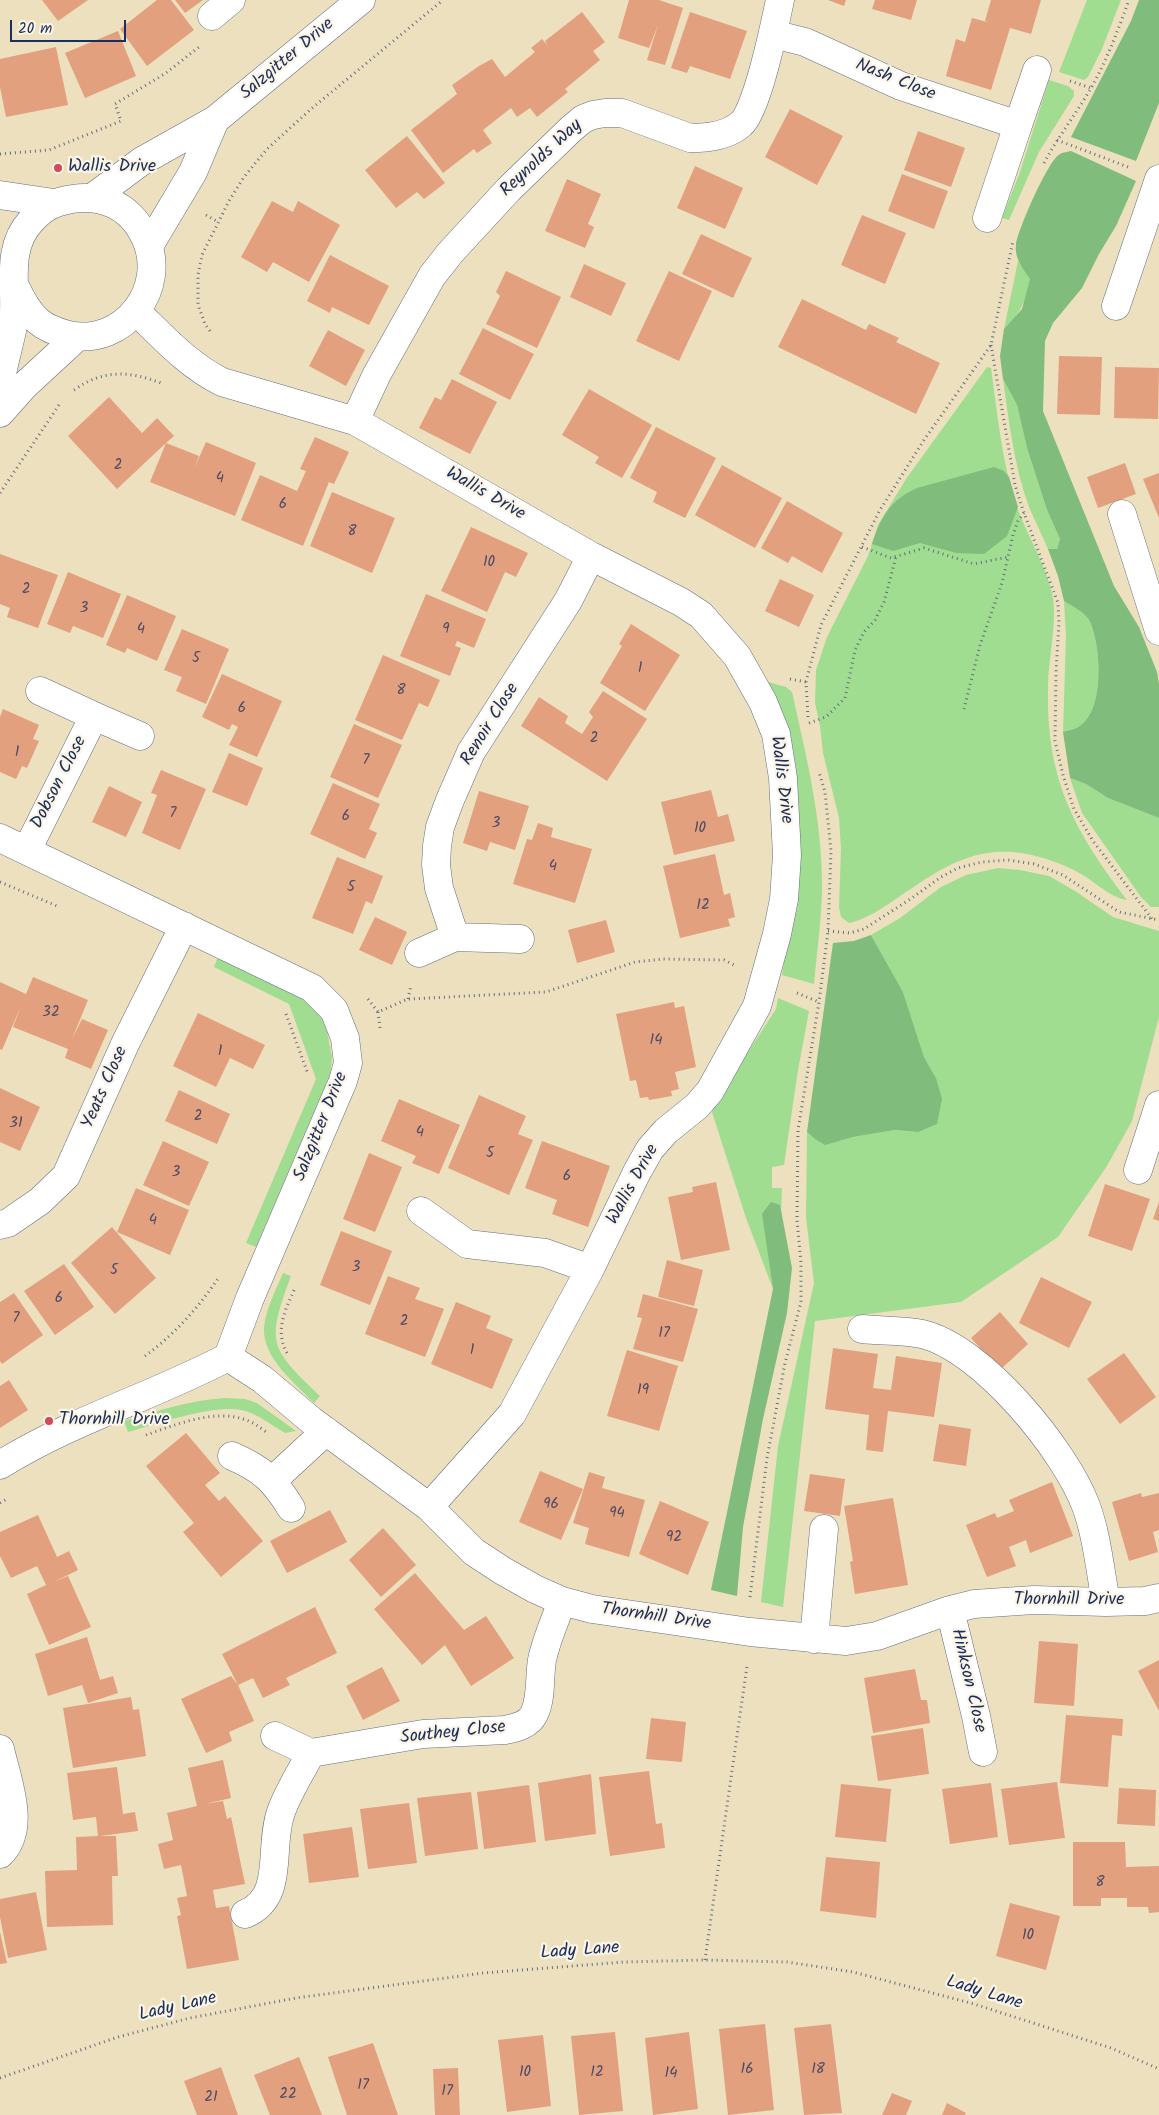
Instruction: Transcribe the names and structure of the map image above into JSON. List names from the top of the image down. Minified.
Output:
{"streets":{"street":["Salzgitter Drive","Nash Close","Reynolds Way","Wallis Drive","Renoir Close","Dobson Close","Yeats Close","Thornhill Drive","Hinkson Close","Southey Close"],"path":["Lady Lane"]},"crossings":[["Salzgitter Drive","Wallis Drive"],["Salzgitter Drive","Dobson Close"],["Salzgitter Drive","Yeats Close"],["Salzgitter Drive","Thornhill Drive"],["Nash Close","Reynolds Way"],["Reynolds Way","Wallis Drive"],["Wallis Drive","Renoir Close"],["Wallis Drive","Thornhill Drive"],["Thornhill Drive","Hinkson Close"],["Thornhill Drive","Southey Close"]],"places":["Wallis Drive","Thornhill Drive"],"house_numbers":["2","4","6","8","10","2","3","4","9","5","1","8","6","2","1","7","7","6","3","10","4","5","12","32","14","1","2","31","4","5","3","6","4","3","5","6","7","2","17","1","19","96","94","92","8","10","16","18","10","12","14","17","17","22","21"],"scale_bar":"20 m"}
